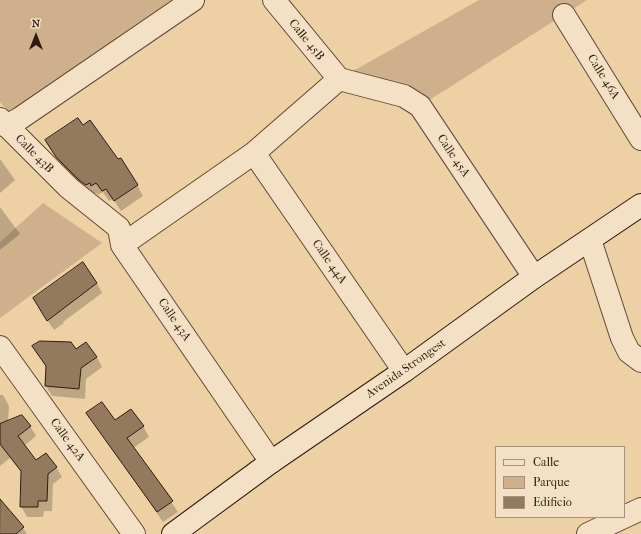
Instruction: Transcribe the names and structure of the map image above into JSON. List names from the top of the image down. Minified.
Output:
{"streets":{"street":["Calle 45B","Calle 46A","Calle 43B","Calle 45A","Calle 44A","Calle 43A","Avenida Strongest","Calle 42A"]},"crossings":[["Calle 45B","Calle 45A"],["Calle 43B","Calle 43A"],["Calle 45A","Avenida Strongest"],["Calle 44A","Avenida Strongest"],["Calle 43A","Avenida Strongest"]],"legend":["Calle","Parque","Edificio"],"north":"top"}
